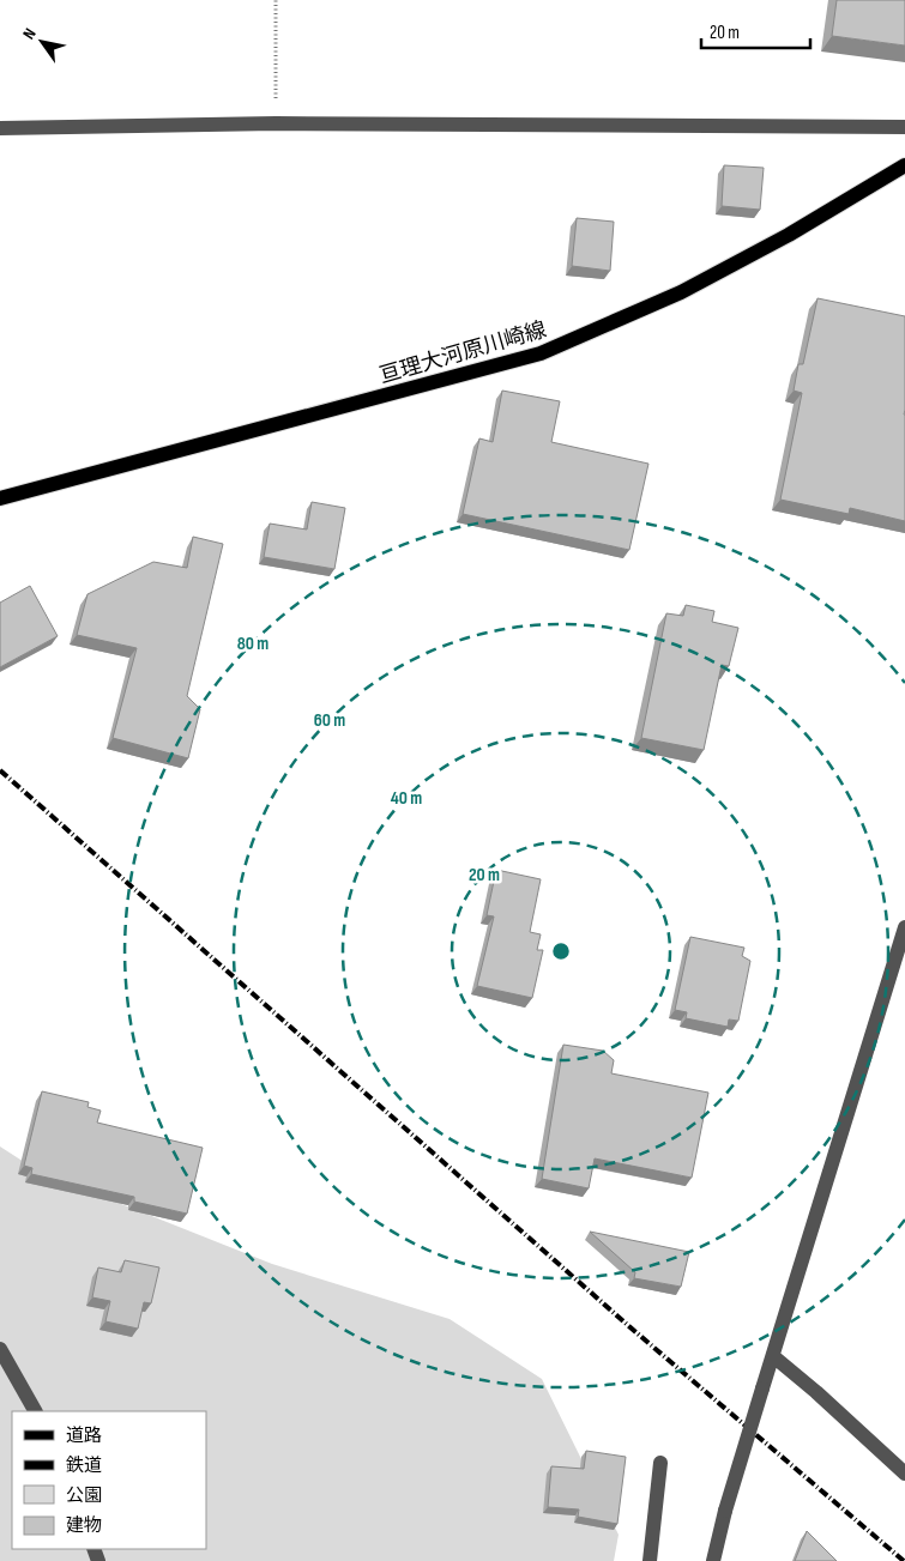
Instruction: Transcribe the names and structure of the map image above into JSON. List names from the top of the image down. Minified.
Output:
{"streets":{"main road":["亘理大河原川崎線"]},"legend":["道路","鉄道","公園","建物"],"scale_bar":"20 m","north":"top left","rings":["80 m","60 m","40 m","20 m"]}
